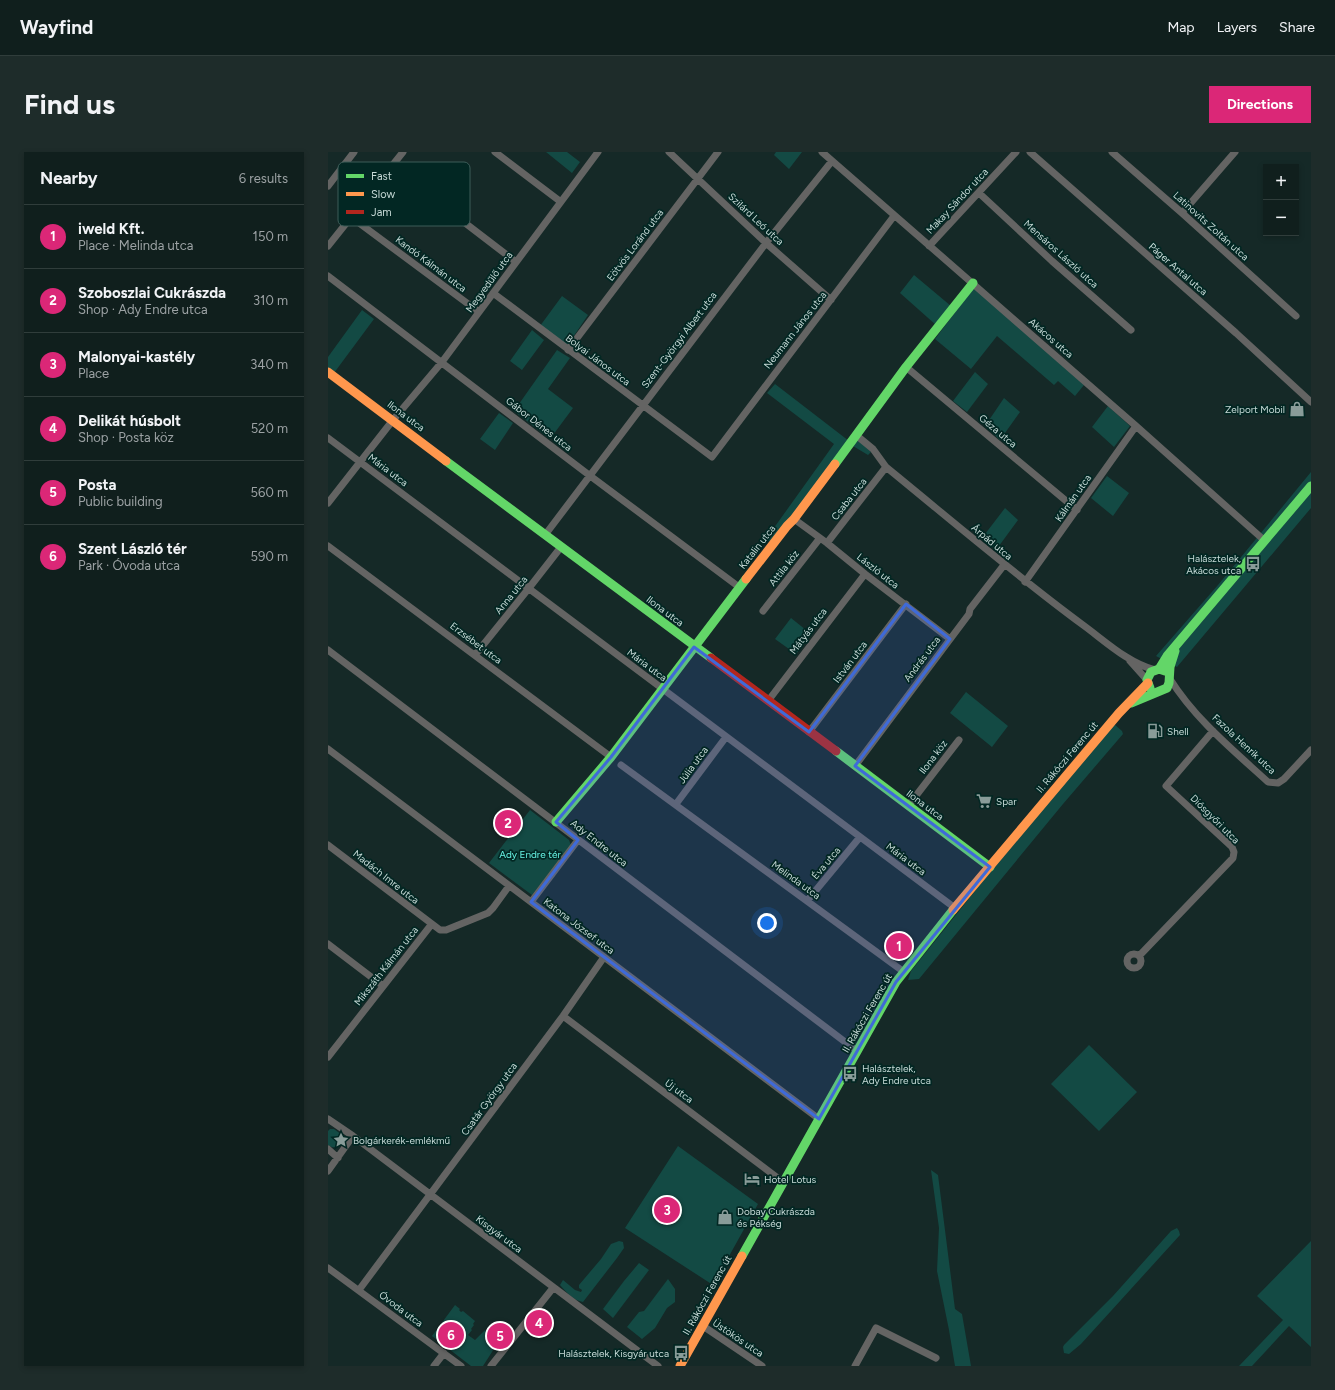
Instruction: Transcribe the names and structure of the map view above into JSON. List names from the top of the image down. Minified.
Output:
{"streets":{"street":["Makay Sándor utca","Szilárd Leó utca","Latinovits Zoltán utca","Eötvös Loránd utca","Mensáros László utca","Kandó Kálmán utca","Páger Antal utca","Megyedűlő utca","Neumann János utca","Akácos utca","Szent-Györgyi Albert utca","Bolyai János utca","Ilona utca","Gábor Dénes utca","Géza utca","Mária utca","Kálmán utca","Csaba utca","Árpád utca","Katalin utca","Attila köz","László utca","Anna utca","Mátyás utca","Erzsébet utca","András utca","István utca","Fazola Henrik utca","Ilona köz","II. Rákóczi Ferenc út","Júlia utca","Diósgyőri utca","Ady Endre utca","Éva utca","Madách Imre utca","Melinda utca","Katona József utca","Mikszáth Kálmán utca","Új utca","Csatár György utca","Kisgyár utca","Óvoda utca","Üstökös utca"]},"crossings":[["Makay Sándor utca","Mensáros László utca"],["Makay Sándor utca","Akácos utca"],["Szilárd Leó utca","Eötvös Loránd utca"],["Szilárd Leó utca","Neumann János utca"],["Szilárd Leó utca","Szent-Györgyi Albert utca"],["Eötvös Loránd utca","Bolyai János utca"],["Kandó Kálmán utca","Megyedűlő utca"],["Megyedűlő utca","Bolyai János utca"],["Megyedűlő utca","Ilona utca"],["Megyedűlő utca","Gábor Dénes utca"],["Megyedűlő utca","Mária utca"],["Neumann János utca","Akácos utca"],["Neumann János utca","Bolyai János utca"],["Akácos utca","Szent-Györgyi Albert utca"],["Akácos utca","Kálmán utca"],["Akácos utca","Katalin utca"],["Akácos utca","II. Rákóczi Ferenc út"],["Szent-Györgyi Albert utca","Bolyai János utca"],["Szent-Györgyi Albert utca","Ilona utca"],["Szent-Györgyi Albert utca","Gábor Dénes utca"],["Ilona utca","Katalin utca"],["Ilona utca","Anna utca"],["Ilona utca","Mátyás utca"],["Ilona utca","András utca"],["Ilona utca","István utca"],["Ilona utca","Ilona köz"],["Ilona utca","II. Rákóczi Ferenc út"],["Gábor Dénes utca","Katalin utca"],["Géza utca","Kálmán utca"],["Géza utca","Katalin utca"],["Mária utca","Katalin utca"],["Mária utca","Anna utca"],["Mária utca","II. Rákóczi Ferenc út"],["Mária utca","Júlia utca"],["Mária utca","Éva utca"],["Kálmán utca","Árpád utca"],["Csaba utca","Árpád utca"],["Csaba utca","László utca"],["Árpád utca","Katalin utca"],["Árpád utca","András utca"],["Árpád utca","II. Rákóczi Ferenc út"],["Katalin utca","László utca"],["Katalin utca","Erzsébet utca"],["Katalin utca","Ady Endre utca"],["Attila köz","László utca"],["László utca","Mátyás utca"],["László utca","András utca"],["László utca","István utca"],["Anna utca","Erzsébet utca"],["Fazola Henrik utca","Diósgyőri utca"],["II. Rákóczi Ferenc út","Ady Endre utca"],["II. Rákóczi Ferenc út","Melinda utca"],["II. Rákóczi Ferenc út","Katona József utca"],["II. Rákóczi Ferenc út","Új utca"],["II. Rákóczi Ferenc út","Üstökös utca"],["Júlia utca","Melinda utca"],["Éva utca","Melinda utca"],["Madách Imre utca","Mikszáth Kálmán utca"],["Katona József utca","Mikszáth Kálmán utca"],["Katona József utca","Csatár György utca"],["Új utca","Csatár György utca"],["Csatár György utca","Kisgyár utca"],["Csatár György utca","Óvoda utca"]],"parks":["Ady Endre tér"],"places":{"shop":["Zelport Mobil","Dobay Cukrászda és Pékség"],"bus stop":["Halásztelek, Akácos utca","Halásztelek, Ady Endre utca","Halásztelek, Kisgyár utca"],"fuel station":["Shell"],"supermarket":["Spar"],"place":["Bolgárkerék-emlékmű"],"hotel":["Hotel Lotus"]},"legend":["Fast","Slow","Jam"],"page":{"header":"Wayfind","nav":["Map","Layers","Share"],"buttons":"Directions","title":"Find us","heading":["Nearby","6 results"],"map_buttons":["+","−"],"list":[{"mark":"1","name":"iweld Kft.","note":"Place · Melinda utca","value":"150 m"},{"mark":"2","name":"Szoboszlai Cukrászda","note":"Shop · Ady Endre utca","value":"310 m"},{"mark":"3","name":"Malonyai-kastély","note":"Place","value":"340 m"},{"mark":"4","name":"Delikát húsbolt","note":"Shop · Posta köz","value":"520 m"},{"mark":"5","name":"Posta","note":"Public building","value":"560 m"},{"mark":"6","name":"Szent László tér","note":"Park · Óvoda utca","value":"590 m"}],"pins":["2","1","3","4","6","5"]}}
